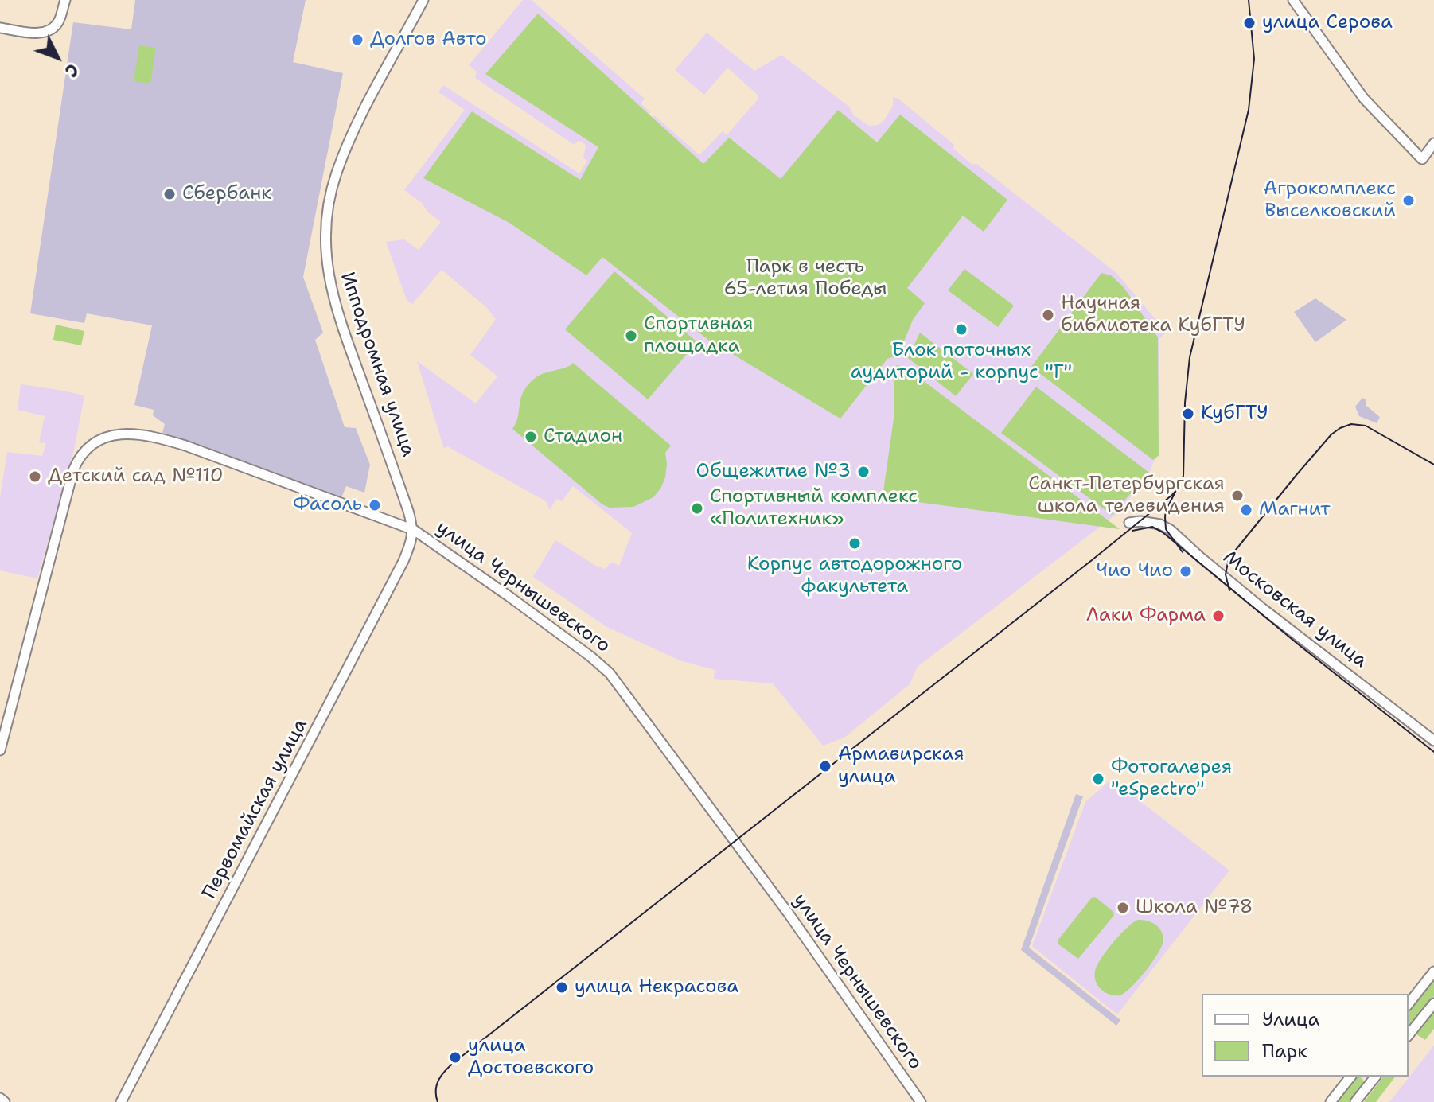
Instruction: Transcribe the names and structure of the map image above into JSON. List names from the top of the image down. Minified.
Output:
{"streets":{"street":["Ипподромная улица","улица Чернышевского","Московская улица","Первомайская улица"]},"crossings":[["Ипподромная улица","улица Чернышевского"],["Ипподромная улица","Первомайская улица"],["улица Чернышевского","Первомайская улица"]],"parks":["Парк в честь 65-летия Победы"],"places":["улица Серова","Долгов Авто","Сбербанк","Агрокомплекс Выселковский","Научная библиотека КубГТУ","Блок поточных аудиторий - корпус \"Г\"","Спортивная площадка","КубГТУ","Стадион","Общежитие №3","Детский сад №110","Санкт-Петербургская школа телевидения","Фасоль","Спортивный комплекс «Политехник»","Магнит","Корпус автодорожного факультета","Чио Чио","Лаки Фарма","Армавирская улица","Фотогалерея \"eSpectro\"","Школа №78","улица Некрасова","улица Достоевского"],"legend":["Улица","Парк"],"north":"bottom right"}
